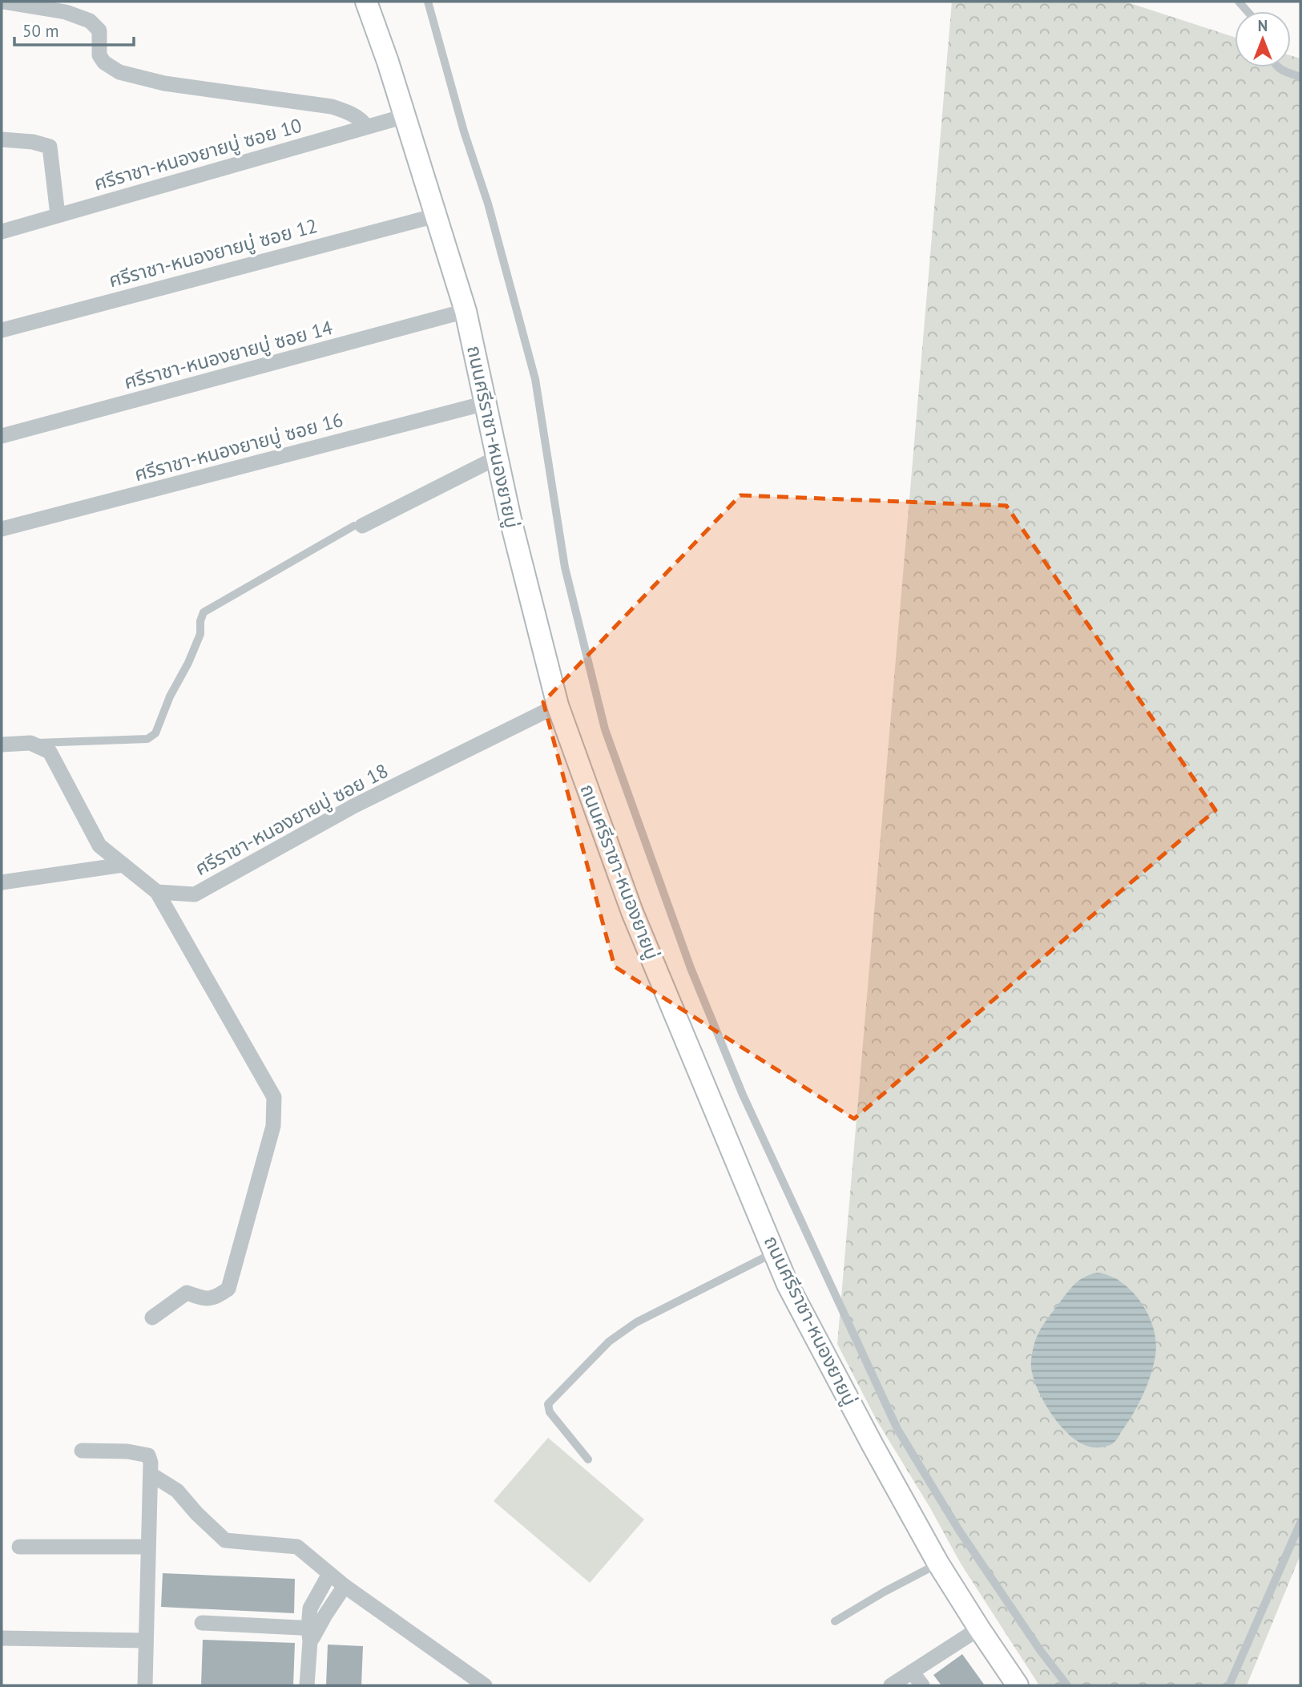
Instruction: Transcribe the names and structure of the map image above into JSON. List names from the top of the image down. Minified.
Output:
{"streets":{"main road":["ถนนศรีราชา-หนองยายบู่"],"street":["ศรีราชา-หนองยายบู่ ซอย 10","ศรีราชา-หนองยายบู่ ซอย 12","ศรีราชา-หนองยายบู่ ซอย 14","ศรีราชา-หนองยายบู่ ซอย 16","ศรีราชา-หนองยายบู่ ซอย 18"]},"crossings":[["ศรีราชา-หนองยายบู่ ซอย 10","ถนนศรีราชา-หนองยายบู่"],["ศรีราชา-หนองยายบู่ ซอย 12","ถนนศรีราชา-หนองยายบู่"],["ศรีราชา-หนองยายบู่ ซอย 14","ถนนศรีราชา-หนองยายบู่"],["ถนนศรีราชา-หนองยายบู่","ศรีราชา-หนองยายบู่ ซอย 16"],["ถนนศรีราชา-หนองยายบู่","ศรีราชา-หนองยายบู่ ซอย 18"]],"scale_bar":"50 m","north":"top"}
